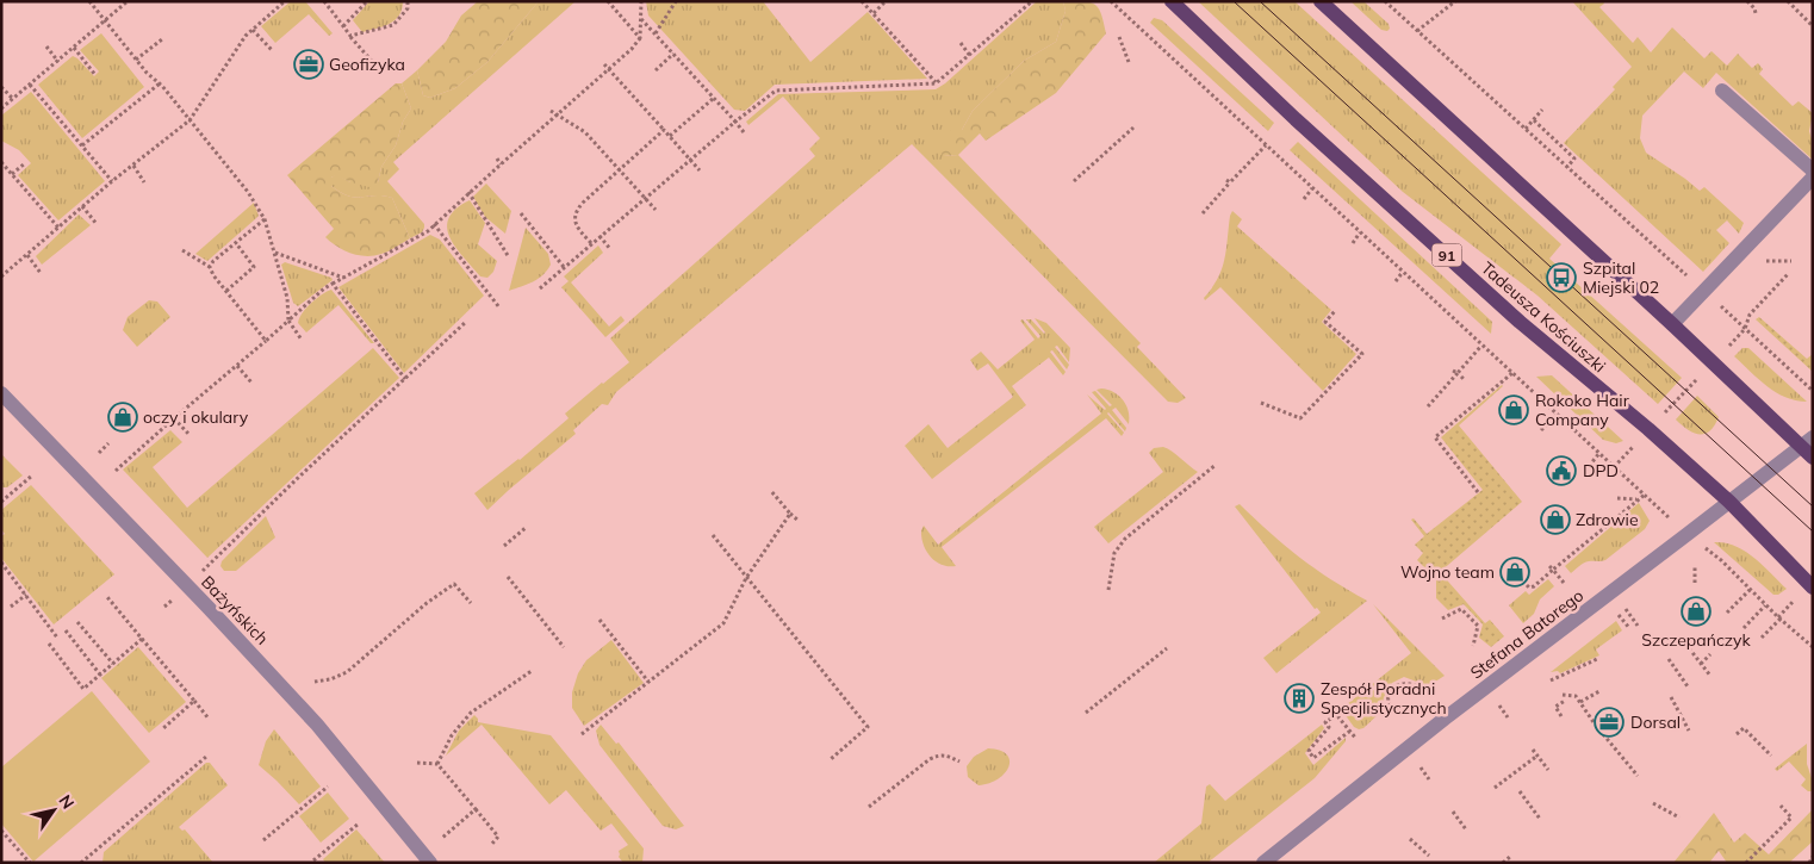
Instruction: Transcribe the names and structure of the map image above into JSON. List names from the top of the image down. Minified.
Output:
{"streets":{"main road":["91","Tadeusza Kościuszki"],"street":["Bażyńskich","Stefana Batorego"]},"crossings":[["Tadeusza Kościuszki","Stefana Batorego"]],"places":{"office":["Geofizyka","Dorsal"],"bus stop":["Szpital Miejski 02"],"shop":["Rokoko Hair Company","oczy i okulary","Zdrowie","Wojno team","Szczepańczyk"],"public building":["DPD"],"building":["Zespół Poradni Specjlistycznych"]},"north":"top right"}
